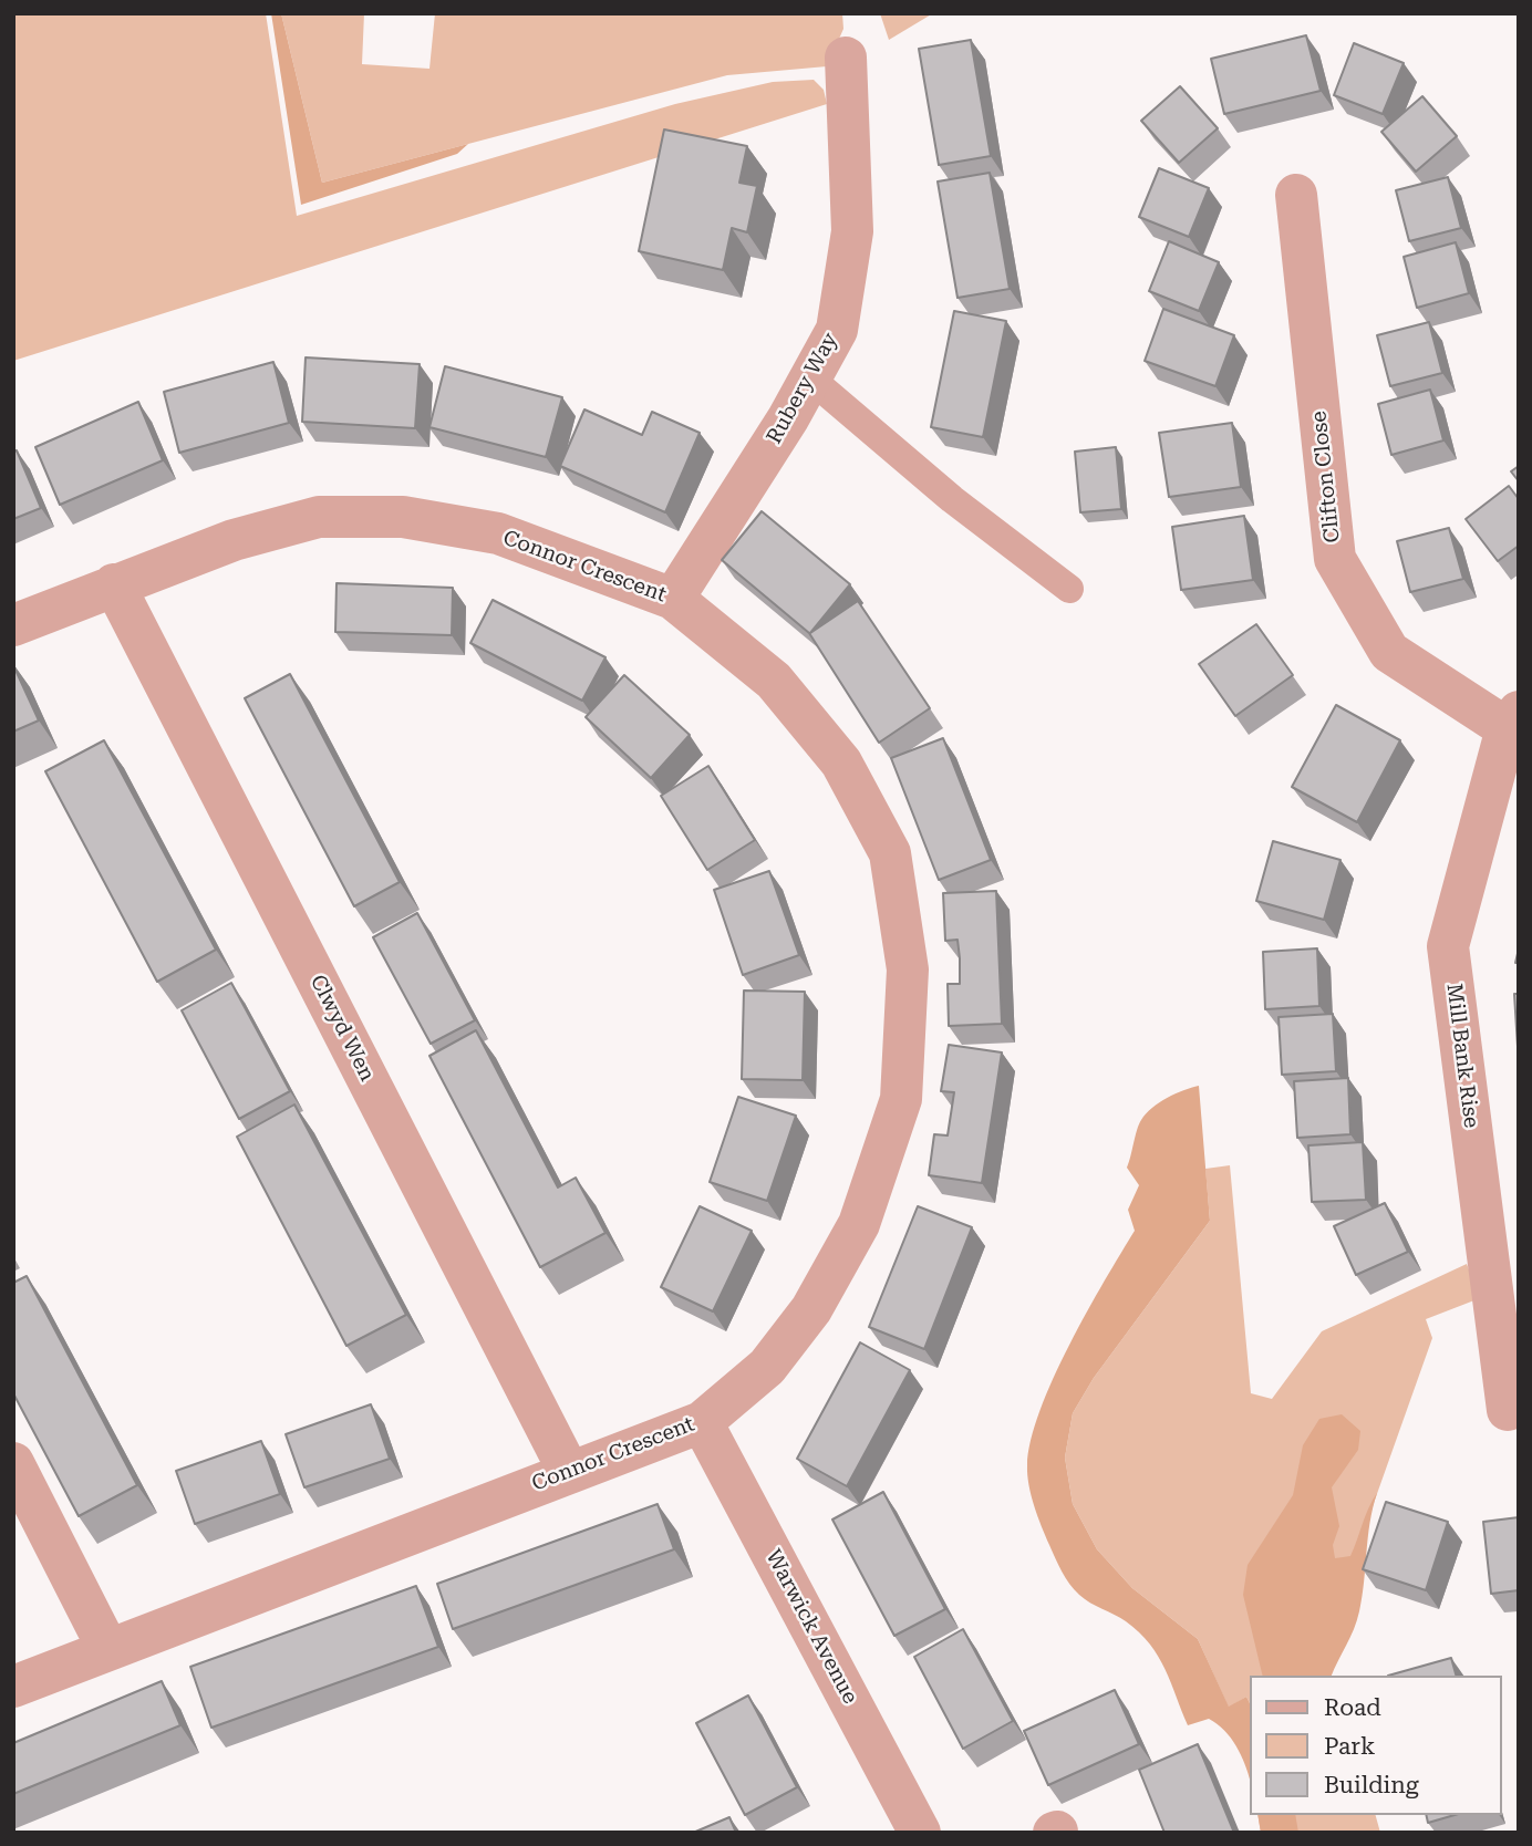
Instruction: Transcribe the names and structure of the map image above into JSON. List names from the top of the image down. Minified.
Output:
{"streets":{"street":["Rubery Way","Clifton Close","Connor Crescent","Clwyd Wen","Mill Bank Rise","Warwick Avenue"]},"crossings":[["Rubery Way","Connor Crescent"],["Clifton Close","Mill Bank Rise"],["Connor Crescent","Clwyd Wen"],["Connor Crescent","Warwick Avenue"]],"legend":["Road","Park","Building"]}
